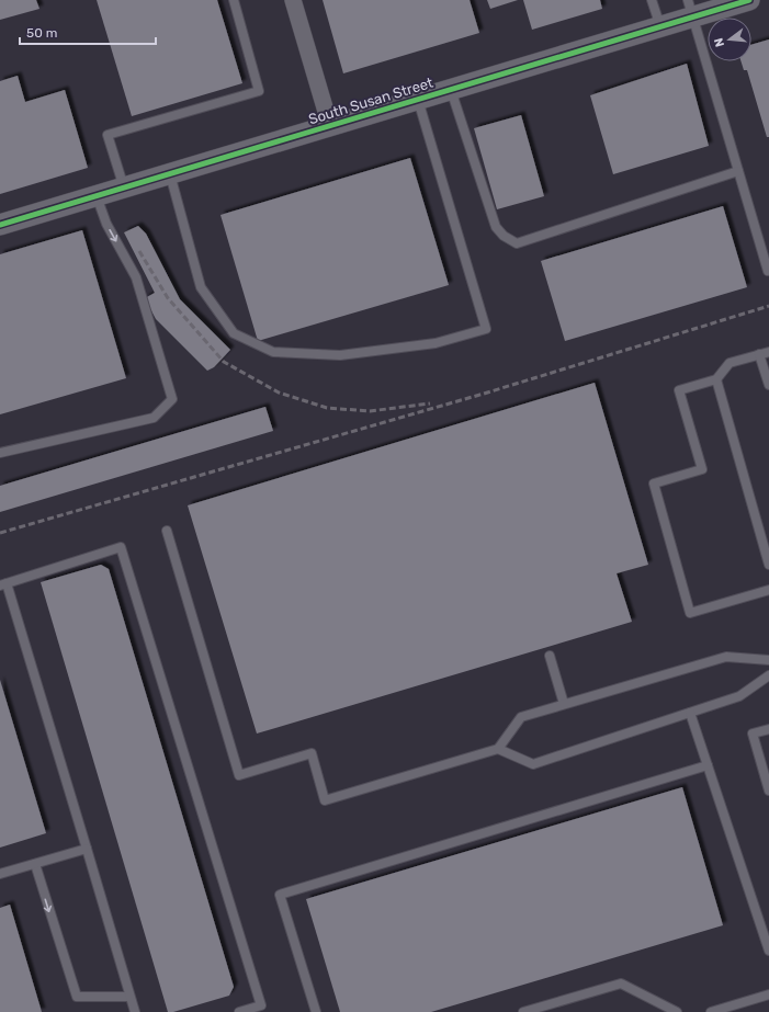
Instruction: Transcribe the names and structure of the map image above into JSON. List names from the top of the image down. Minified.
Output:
{"streets":{"street":["South Susan Street"]},"scale_bar":"50 m","north":"left"}
